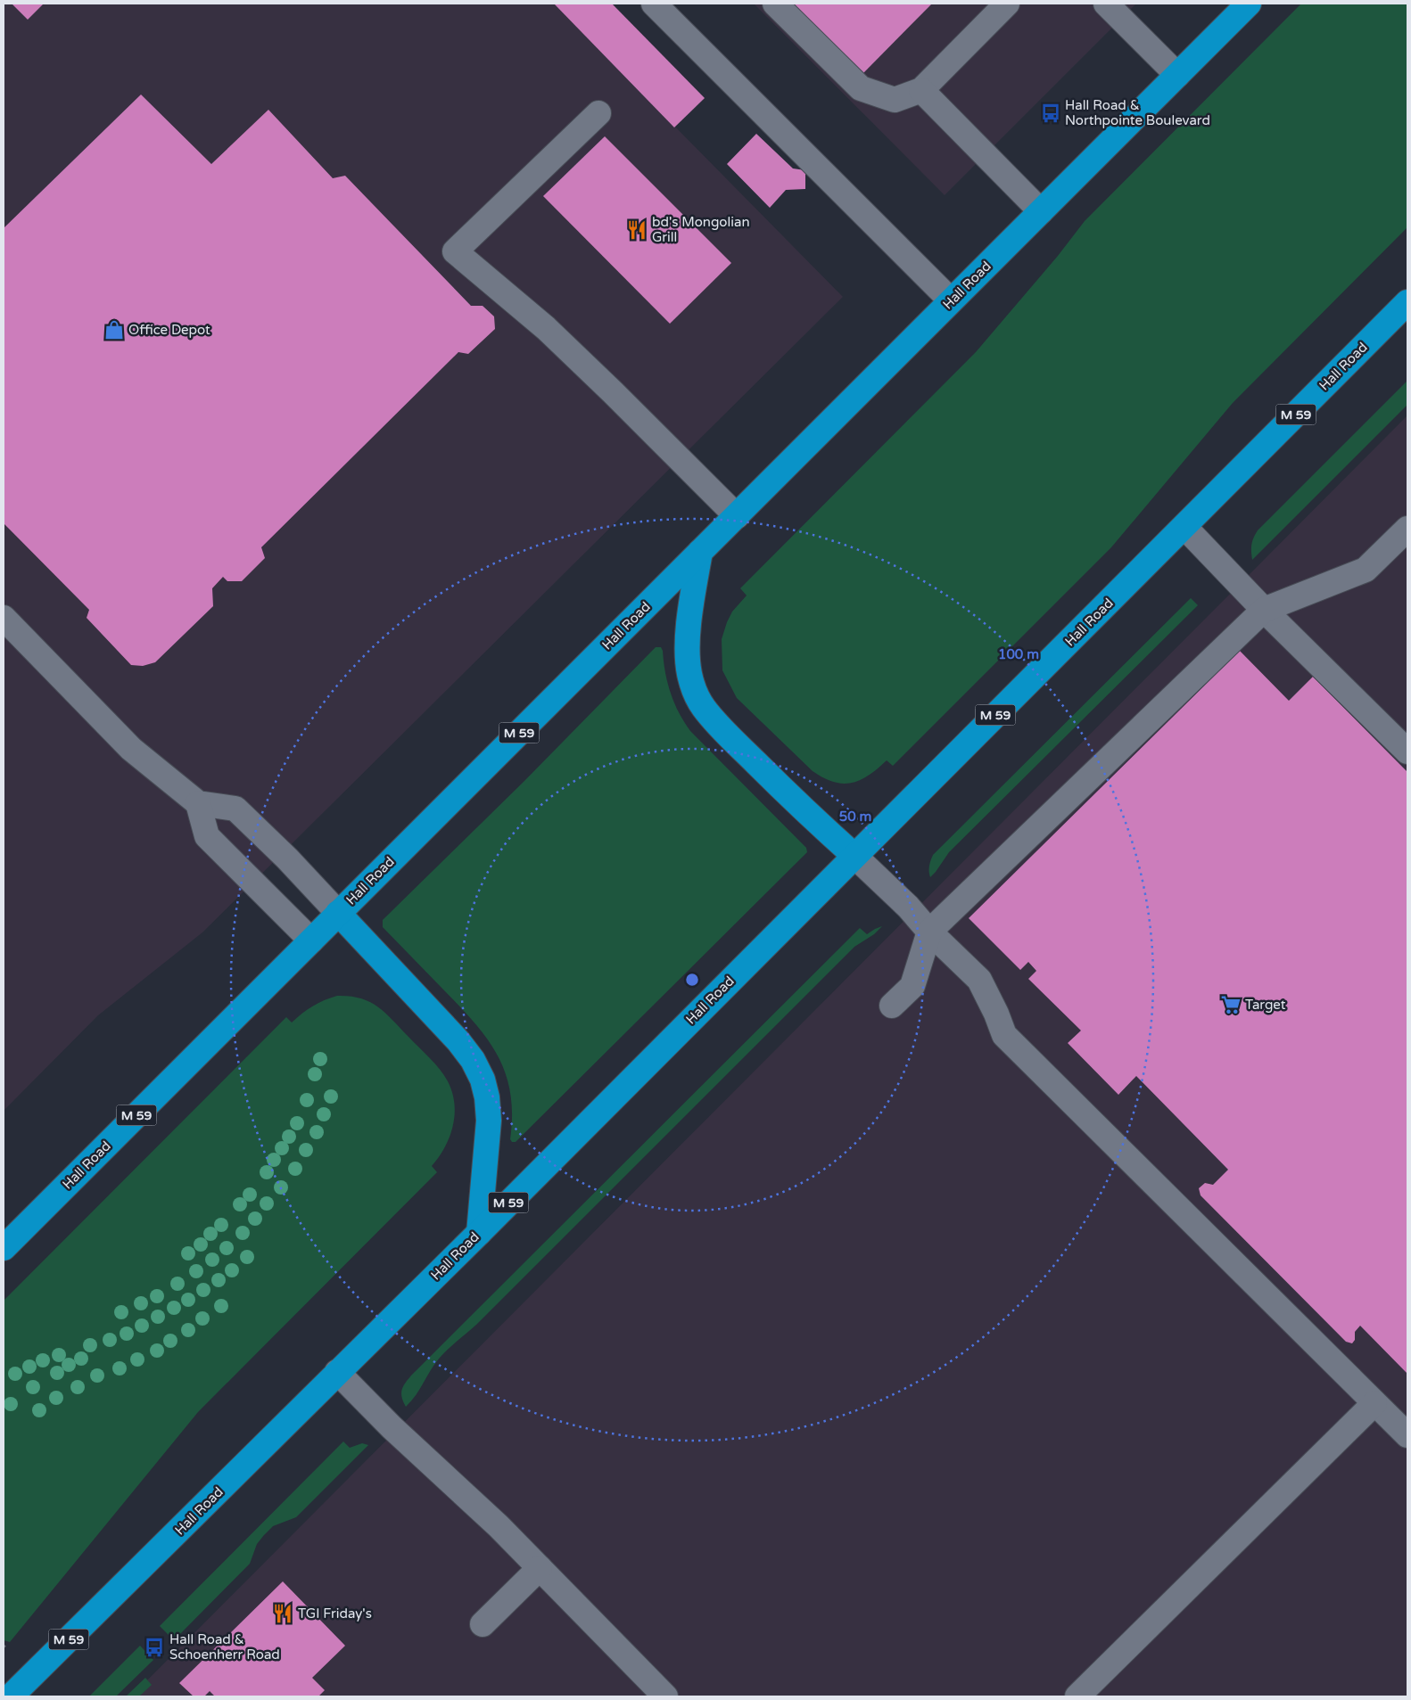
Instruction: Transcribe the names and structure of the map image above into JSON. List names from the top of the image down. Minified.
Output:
{"streets":{"highway":["Hall Road","M 59"]},"places":{"bus stop":["Hall Road & Northpointe Boulevard","Hall Road & Schoenherr Road"],"restaurant":["bd's Mongolian Grill","TGI Friday's"],"shop":["Office Depot"],"supermarket":["Target"]},"rings":["100 m","50 m"]}
